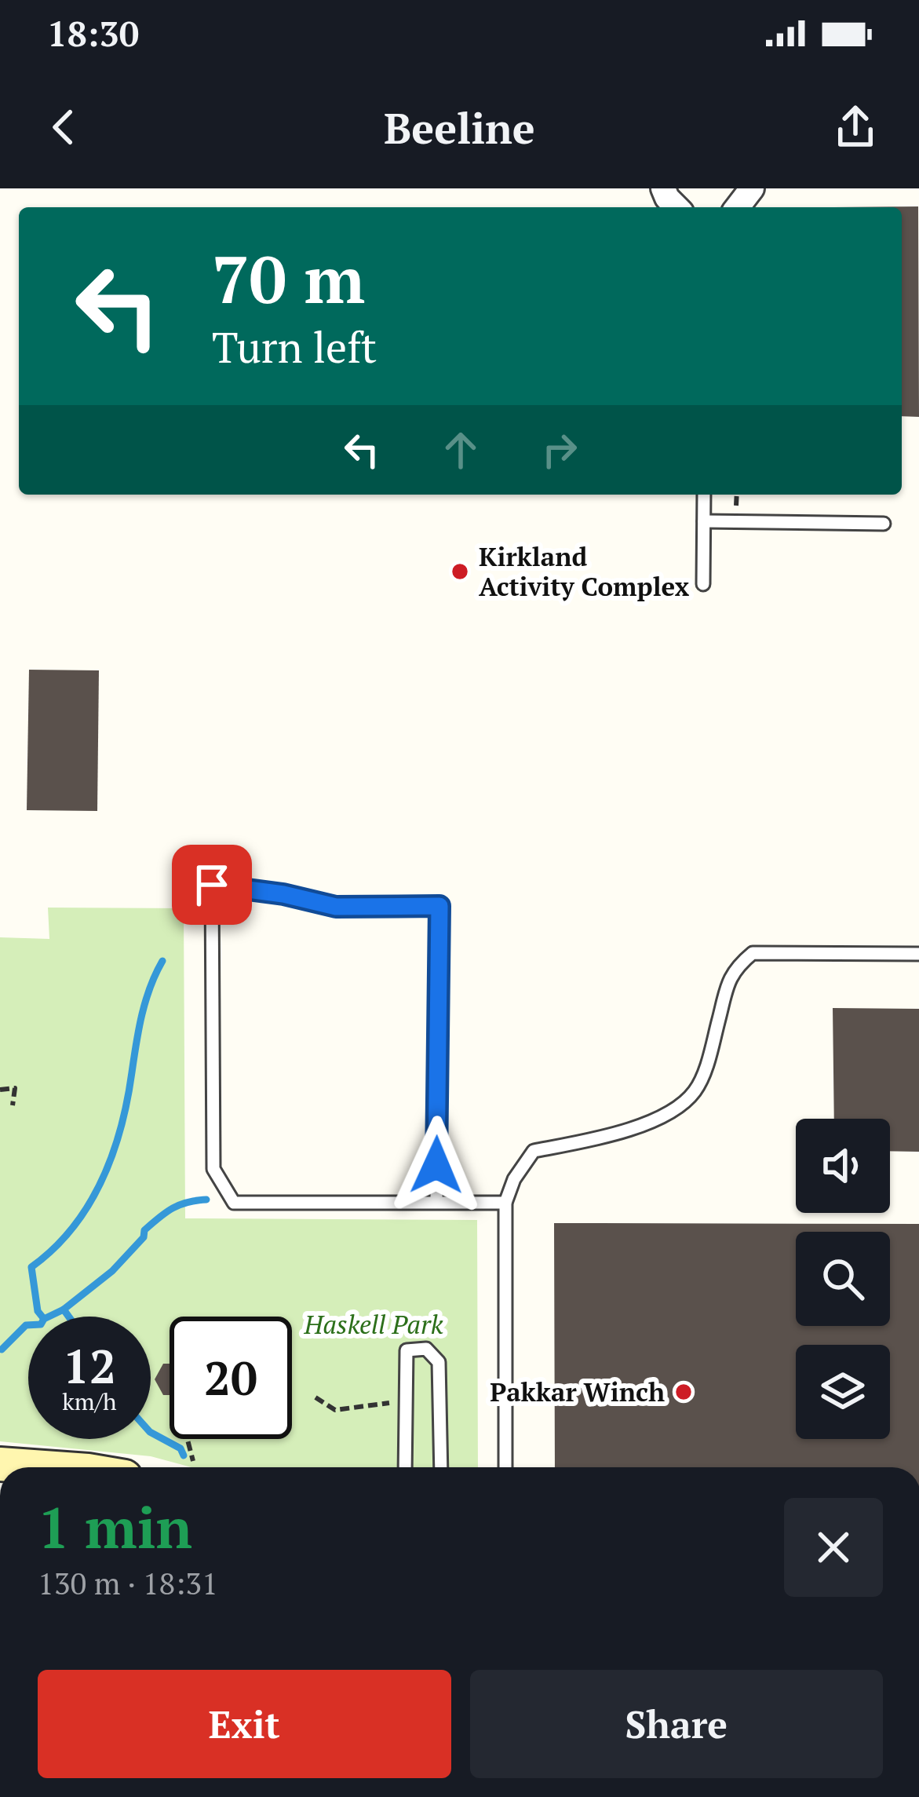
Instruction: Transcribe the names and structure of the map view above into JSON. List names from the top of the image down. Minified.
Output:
{"parks":["Haskell Park"],"places":["Kirkland Activity Complex","Pakkar Winch"],"page":{"status":"18:30","header":"Beeline","turn":["70 m","Turn left"],"speed":"12 km/h","limit":"20","heading":["1 min","130 m · 18:31"],"buttons":["Exit","Share"]}}
